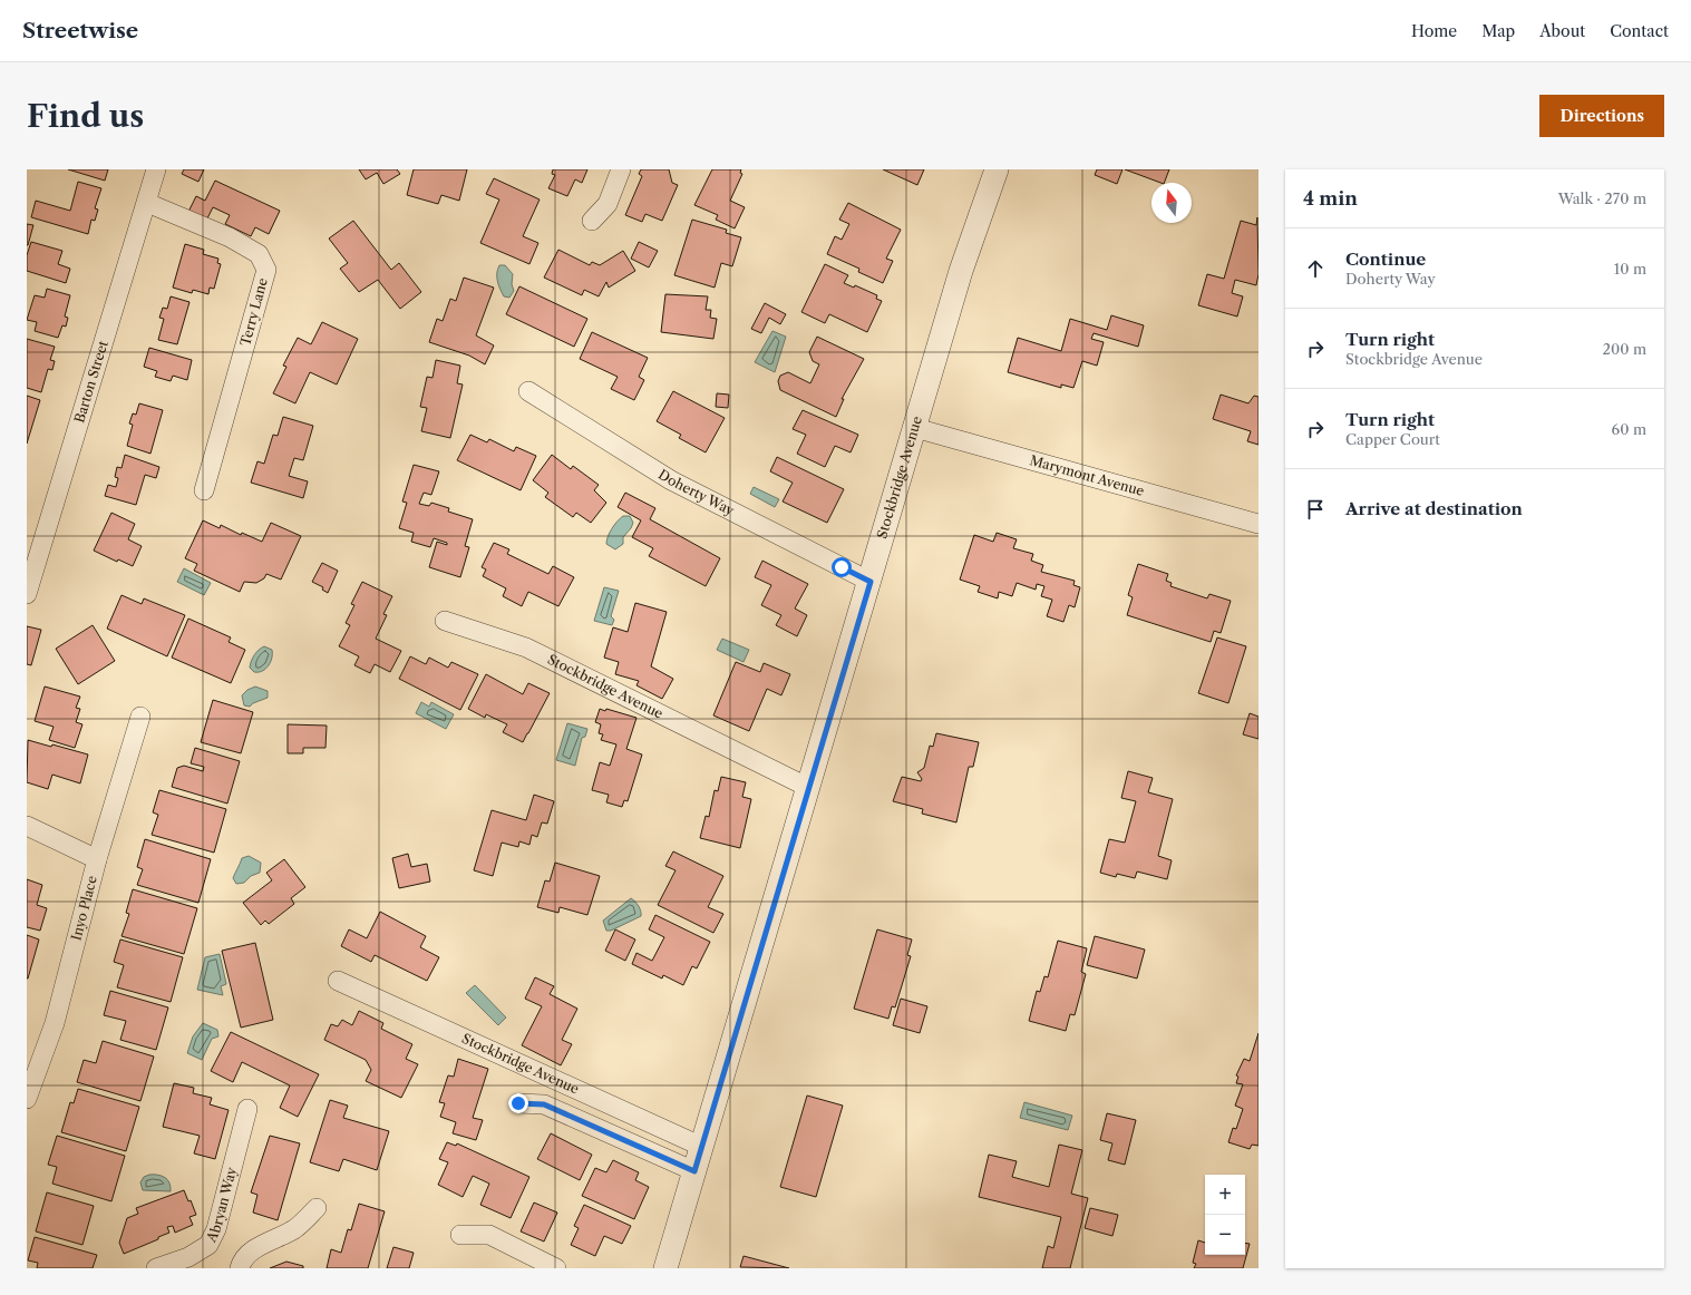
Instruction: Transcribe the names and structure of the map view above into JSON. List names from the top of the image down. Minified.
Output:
{"streets":{"street":["Terry Lane","Barton Street","Marymont Avenue","Stockbridge Avenue","Doherty Way","Inyo Place","Abryan Way"]},"crossings":[["Terry Lane","Barton Street"],["Marymont Avenue","Stockbridge Avenue"],["Stockbridge Avenue","Doherty Way"]],"north":"top","page":{"header":"Streetwise","nav":["Home","Map","About","Contact"],"buttons":"Directions","title":"Find us","heading":["4 min","Walk · 270 m"],"list":[["Continue","Doherty Way","10 m"],["Turn right","Stockbridge Avenue","200 m"],["Turn right","Capper Court","60 m"],"Arrive at destination"],"map_buttons":["+","−"]}}
